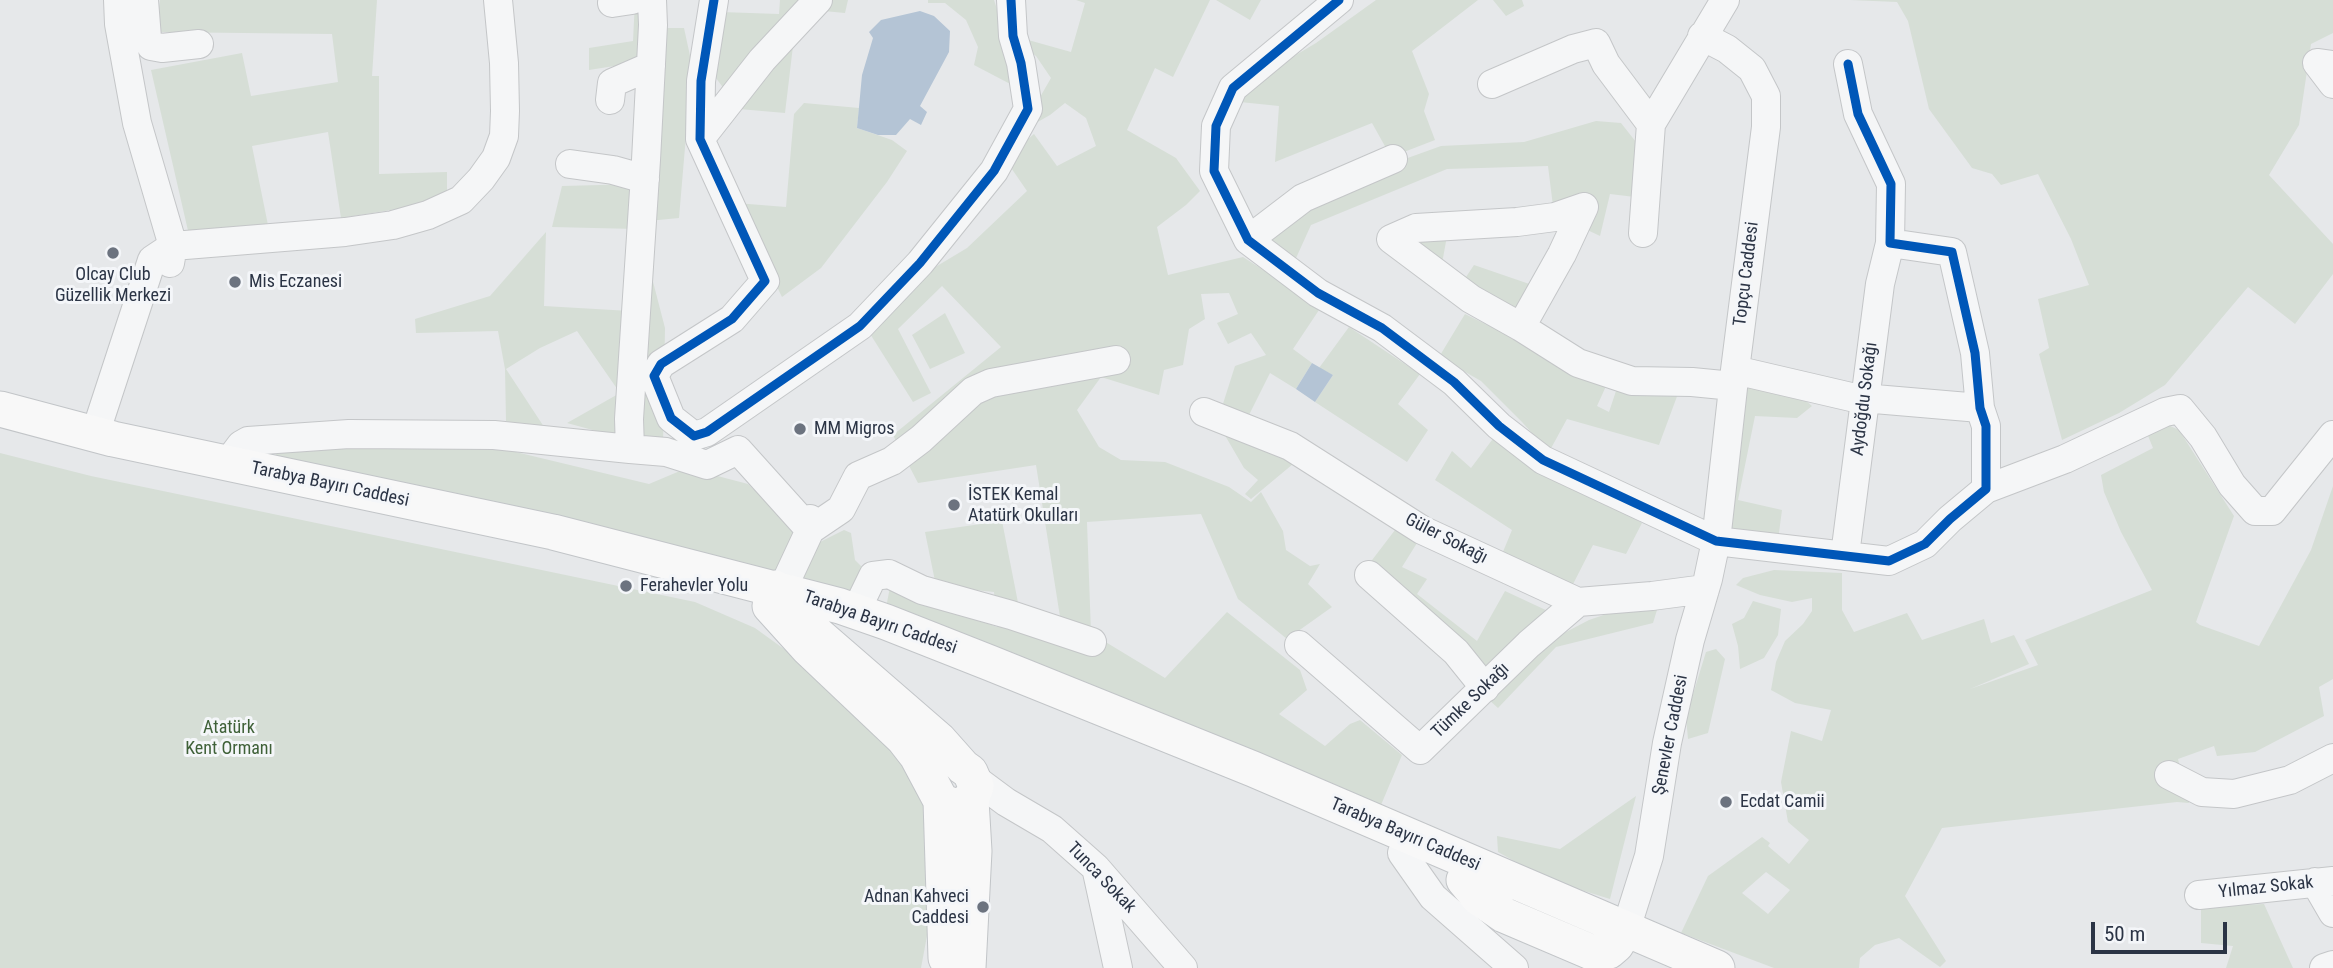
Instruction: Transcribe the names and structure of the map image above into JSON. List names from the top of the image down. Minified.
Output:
{"streets":{"main road":["Tarabya Bayırı Caddesi"],"street":["Topçu Caddesi","Aydoğdu Sokağı","Güler Sokağı","Tümke Sokağı","Şenevler Caddesi","Tunca Sokak","Yılmaz Sokak"]},"crossings":[["Topçu Caddesi","Şenevler Caddesi"],["Tarabya Bayırı Caddesi","Şenevler Caddesi"],["Güler Sokağı","Tümke Sokağı"]],"parks":["Atatürk Kent Ormanı"],"places":["Olcay Club Güzellik Merkezi","Mis Eczanesi","MM Migros","İSTEK Kemal Atatürk Okulları","Ferahevler Yolu","Ecdat Camii","Adnan Kahveci Caddesi"],"scale_bar":"50 m"}
